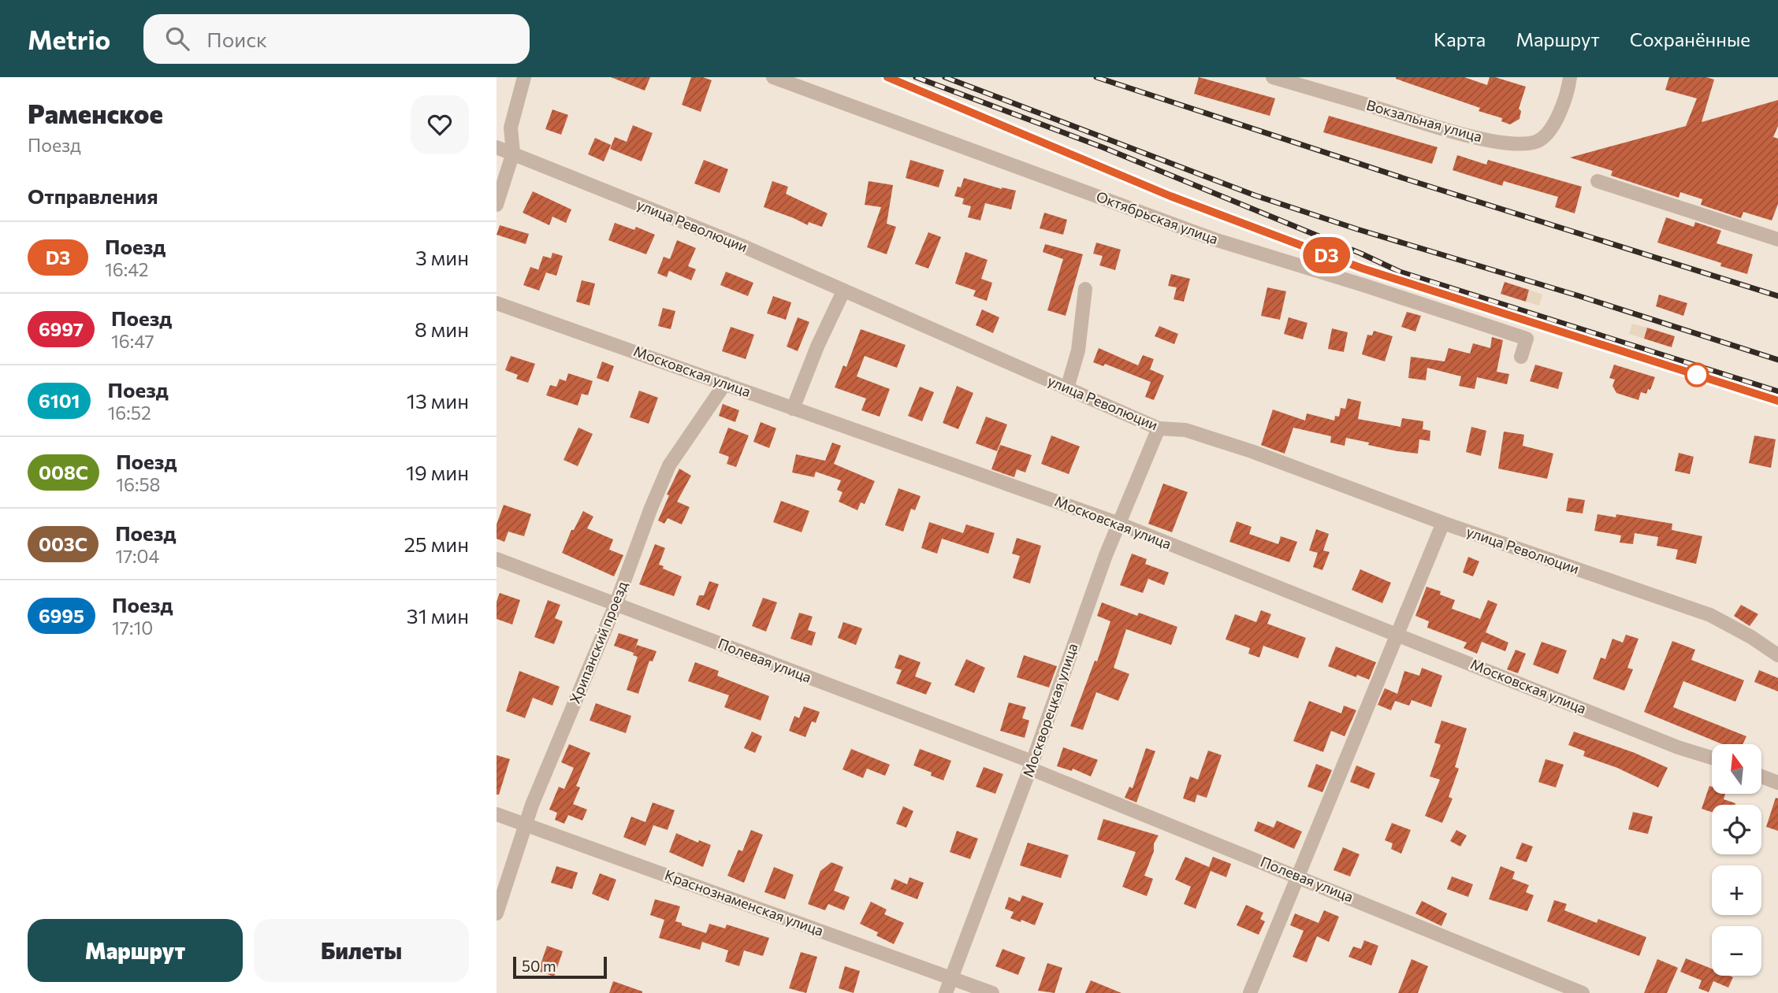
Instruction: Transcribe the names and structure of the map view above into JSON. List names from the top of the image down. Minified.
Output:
{"streets":{"street":["Вокзальная улица","Октябрьская улица","улица Революции","Московская улица","Хрипанский проезд","Полевая улица","Москворецкая улица","Краснознаменская улица"]},"crossings":[["улица Революции","Москворецкая улица"],["Московская улица","Хрипанский проезд"],["Московская улица","Москворецкая улица"],["Хрипанский проезд","Полевая улица"],["Хрипанский проезд","Краснознаменская улица"],["Полевая улица","Москворецкая улица"],["Москворецкая улица","Краснознаменская улица"]],"scale_bar":"50 m","north":"top","page":{"header":"Metrio","search":"Поиск","nav":["Карта","Маршрут","Сохранённые"],"heading":[["Раменское","Поезд"],"Отправления"],"on_map":"D3","list":[{"mark":"D3","name":"Поезд","note":"16:42","value":"3 мин"},{"mark":"6997","name":"Поезд","note":"16:47","value":"8 мин"},{"mark":"6101","name":"Поезд","note":"16:52","value":"13 мин"},{"mark":"008С","name":"Поезд","note":"16:58","value":"19 мин"},{"mark":"003С","name":"Поезд","note":"17:04","value":"25 мин"},{"mark":"6995","name":"Поезд","note":"17:10","value":"31 мин"}],"map_buttons":["+","−"],"buttons":["Маршрут","Билеты"],"scale":"50 m"}}
